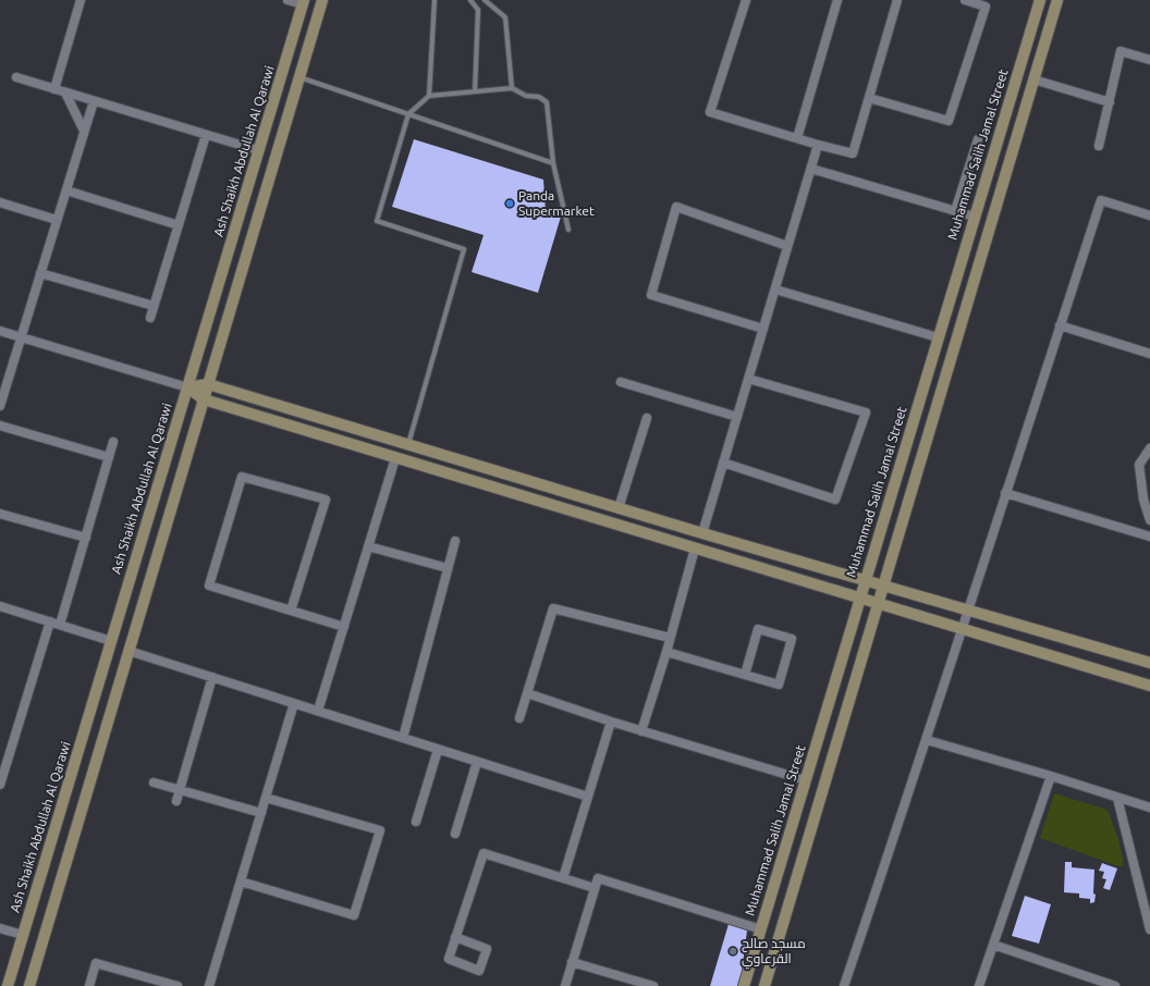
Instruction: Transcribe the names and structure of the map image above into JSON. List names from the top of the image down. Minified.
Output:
{"streets":{"street":["Ash Shaikh Abdullah Al Qarawi","Muhammad Salih Jamal Street"]},"places":["Panda Supermarket","مسجد صالح القرعاوي"]}
